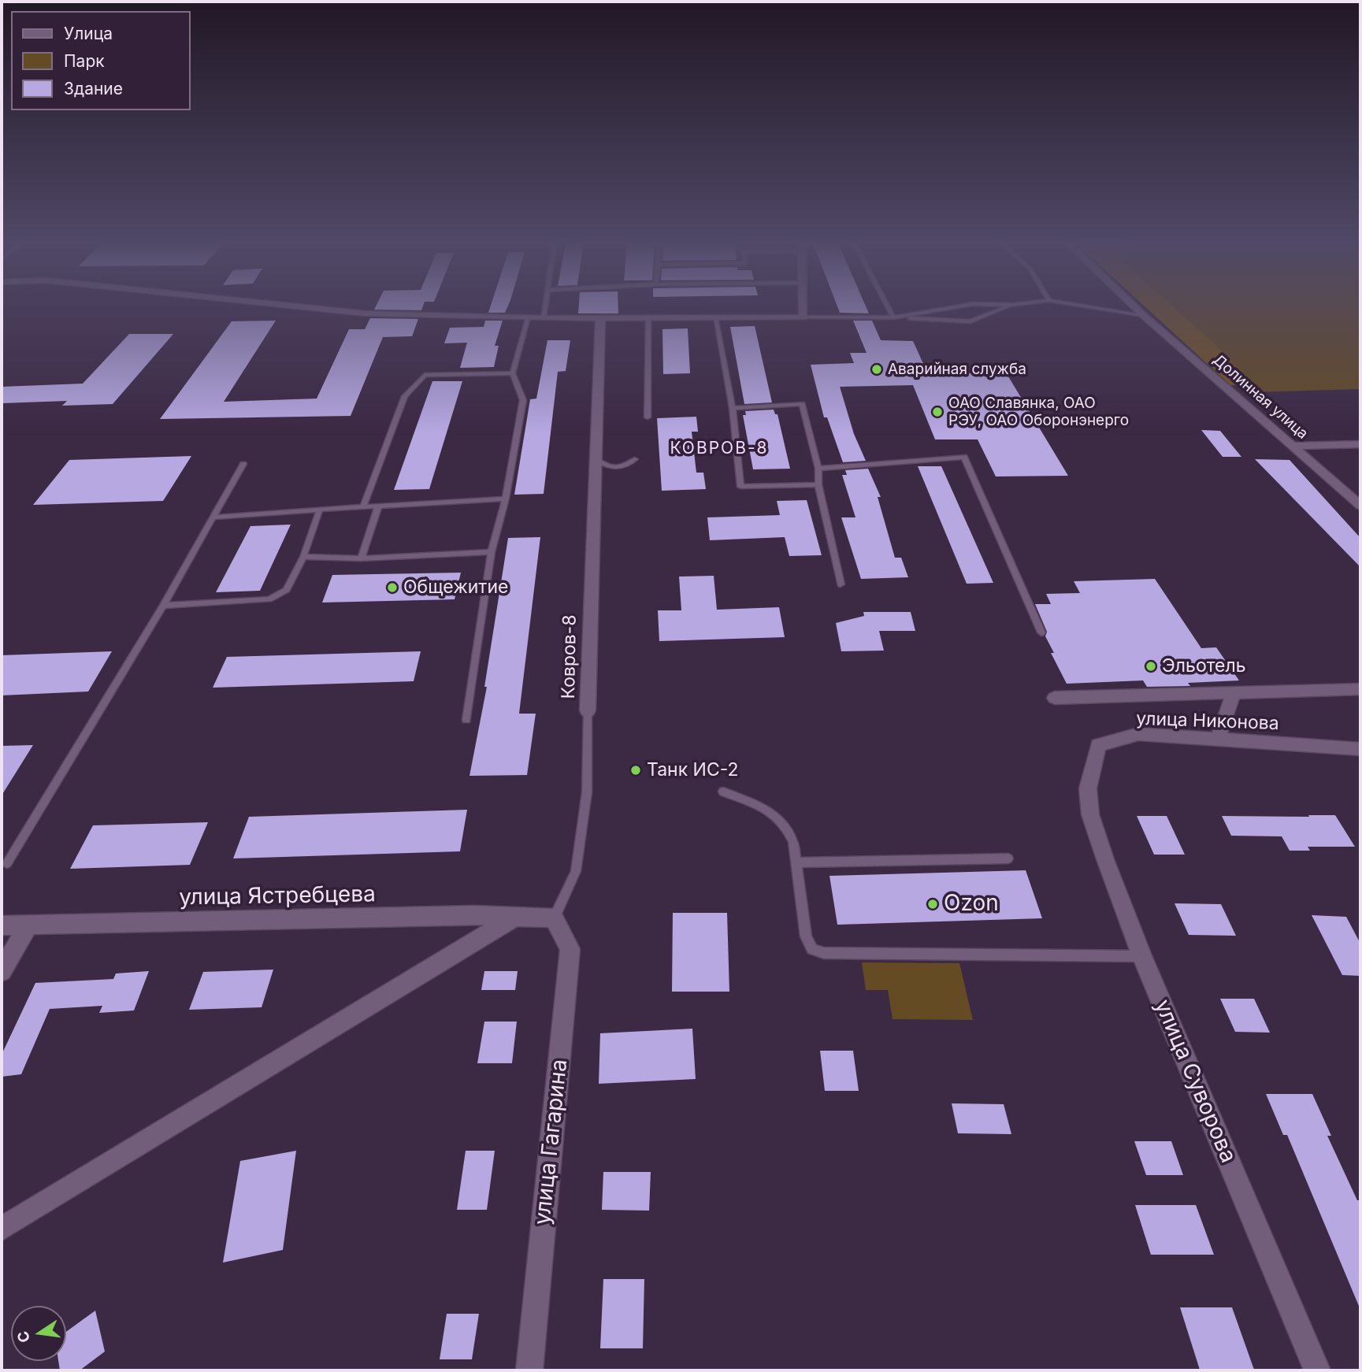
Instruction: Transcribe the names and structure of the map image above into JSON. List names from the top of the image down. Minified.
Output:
{"streets":{"street":["Долинная улица","Ковров-8","улица Никонова","улица Ястребцева","улица Суворова","улица Гагарина"]},"crossings":[["улица Никонова","улица Суворова"],["улица Ястребцева","улица Гагарина"]],"districts":["КОВРОВ-8"],"places":["Аварийная служба","ОАО Славянка, ОАО РЭУ, ОАО Оборонэнерго","Общежитие","Эльотель","Танк ИС-2","Ozon"],"legend":["Улица","Парк","Здание"],"north":"left"}
